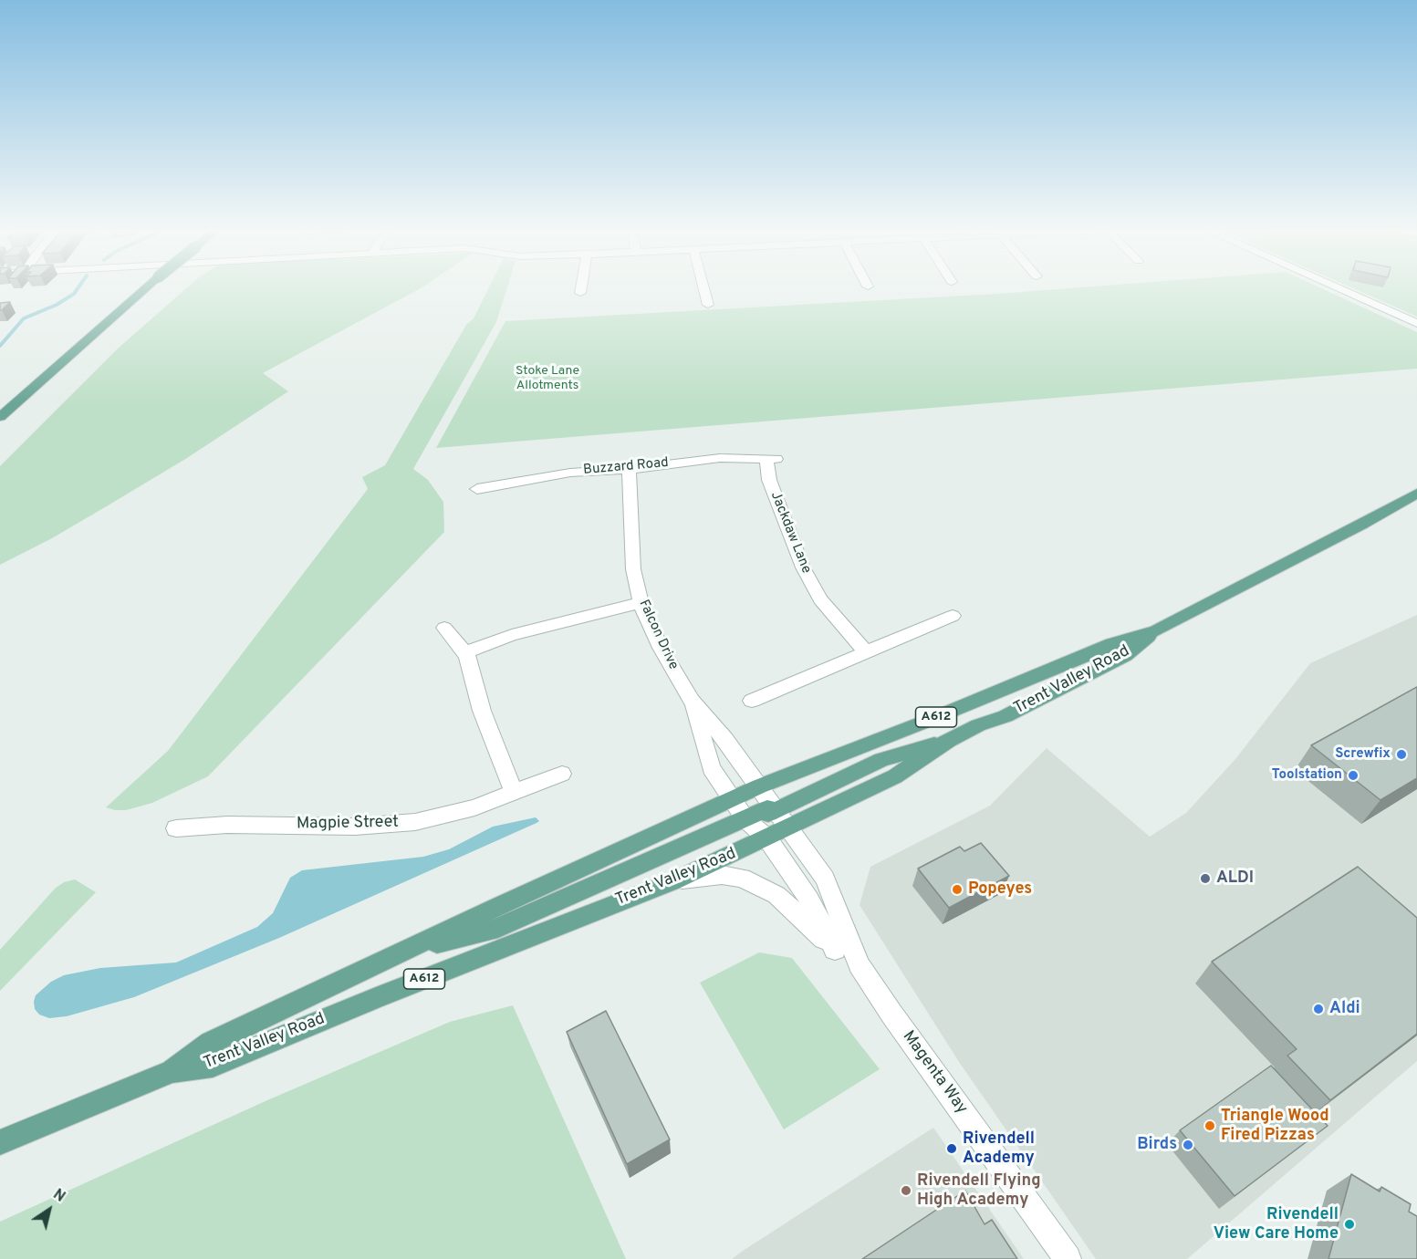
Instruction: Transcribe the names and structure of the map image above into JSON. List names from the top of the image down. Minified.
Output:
{"streets":{"main road":["Trent Valley Road","A612"],"street":["Buzzard Road","Jackdaw Lane","Falcon Drive","Magpie Street","Magenta Way"]},"crossings":[["Buzzard Road","Jackdaw Lane"],["Buzzard Road","Falcon Drive"],["Falcon Drive","Trent Valley Road"],["Falcon Drive","A612"],["Falcon Drive","Magenta Way"],["Trent Valley Road","A612"]],"parks":["Stoke Lane Allotments"],"places":["Screwfix","Toolstation","ALDI","Popeyes","Aldi","Triangle Wood Fired Pizzas","Birds","Rivendell Academy","Rivendell Flying High Academy","Rivendell View Care Home"],"north":"top right"}
